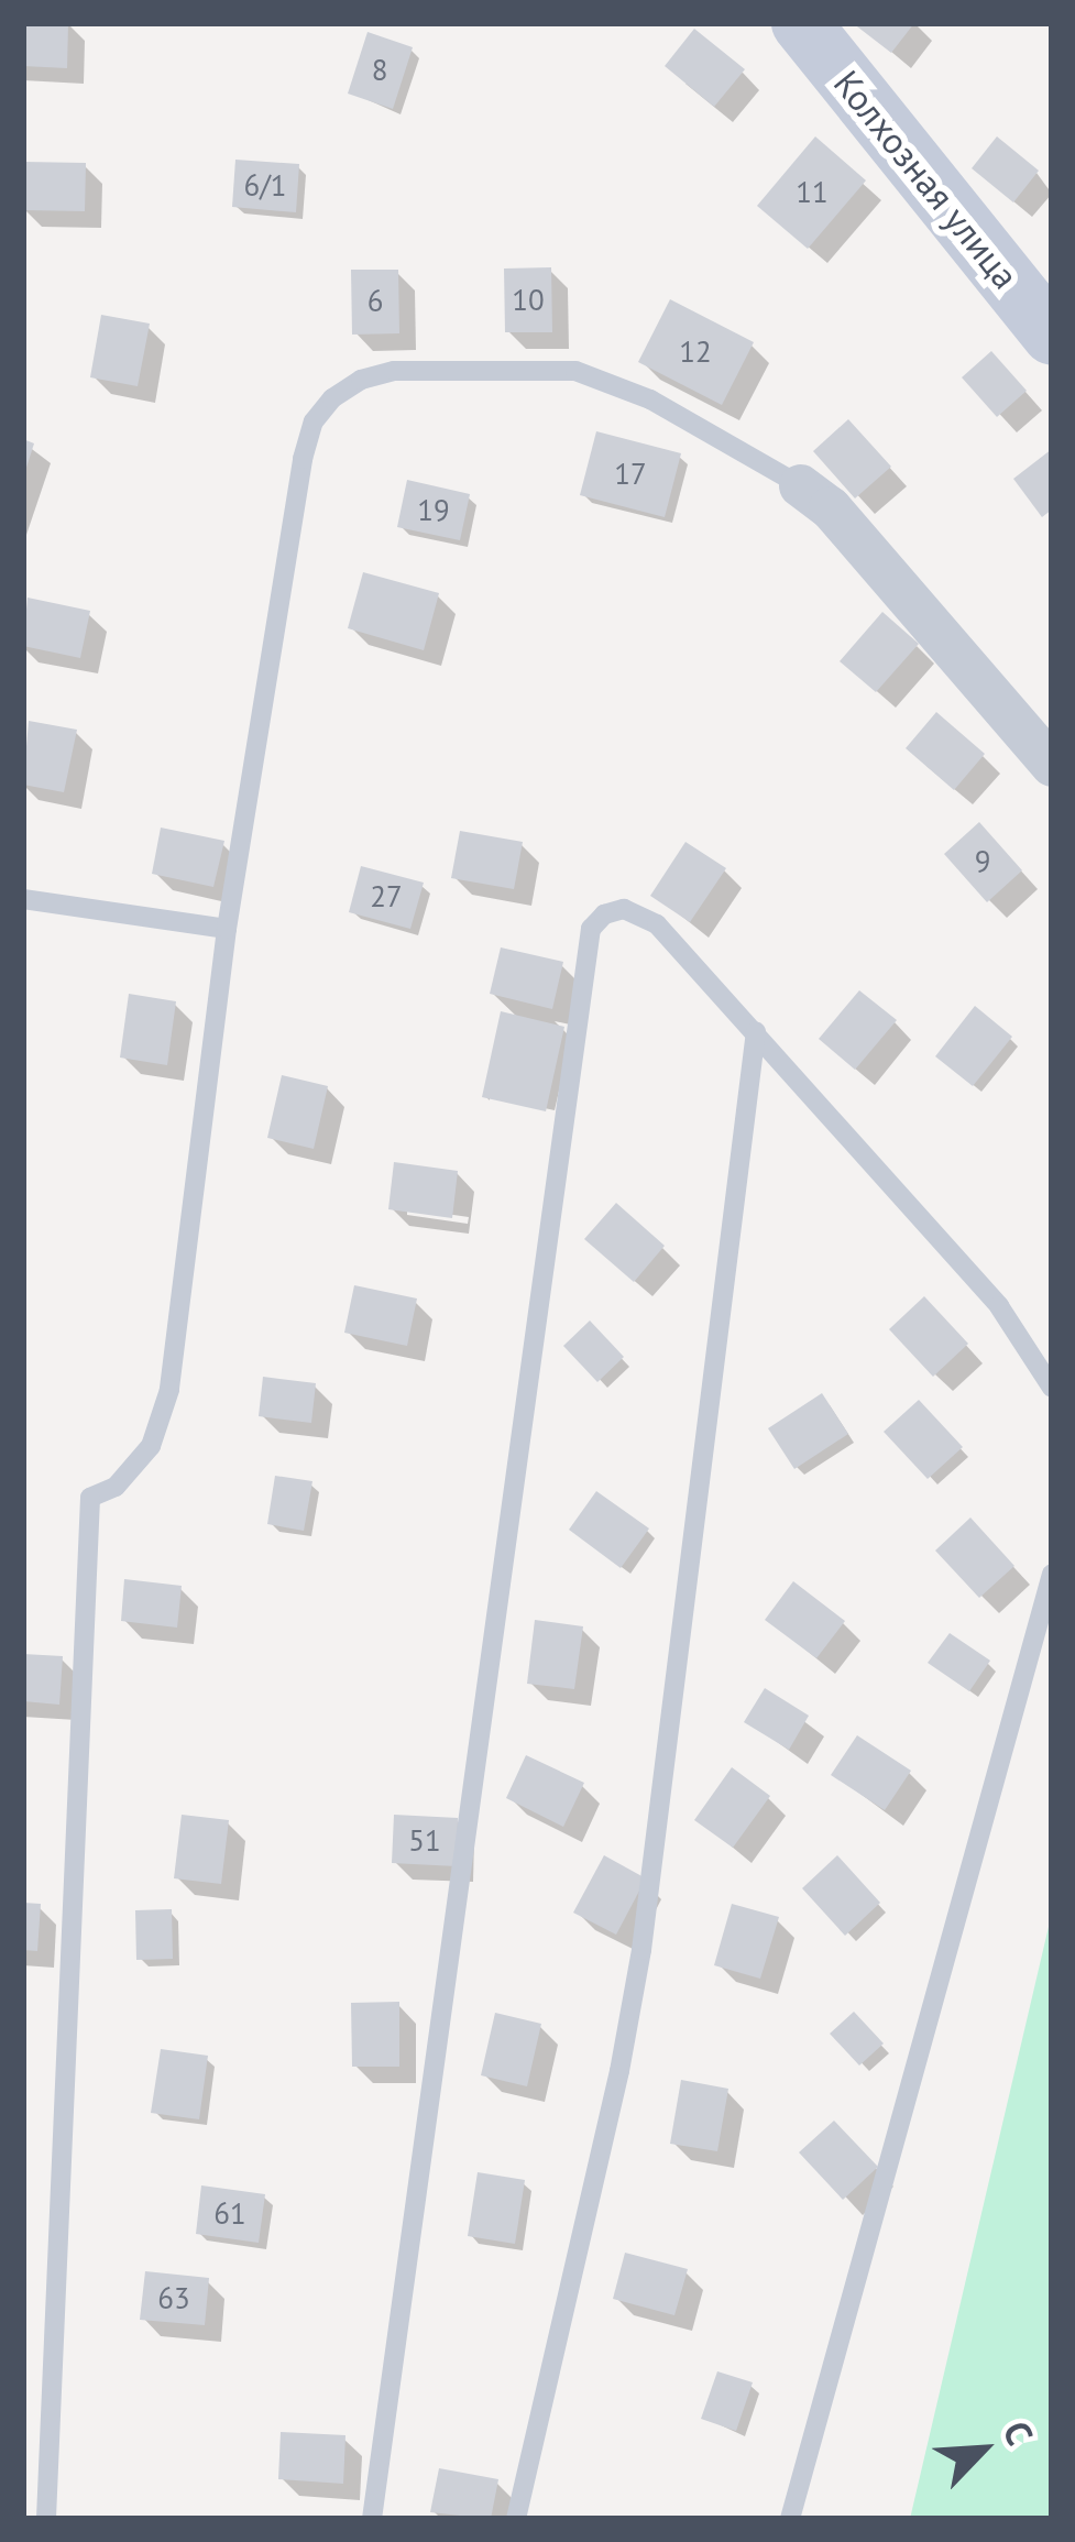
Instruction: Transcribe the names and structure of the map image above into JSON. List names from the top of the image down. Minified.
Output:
{"streets":{"street":["Колхозная улица"]},"house_numbers":["8","6/1","11","10","6","12","17","19","9","27","51","61","63"],"north":"top right"}
